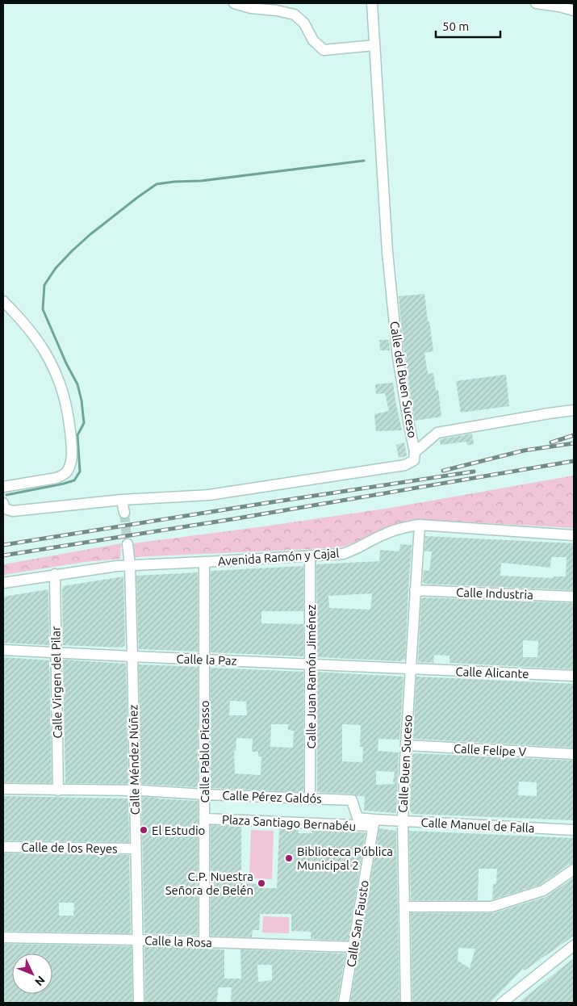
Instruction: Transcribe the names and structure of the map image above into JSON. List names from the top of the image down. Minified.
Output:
{"streets":{"street":["Calle del Buen Suceso","Avenida Ramón y Cajal","Calle Industria","Calle la Paz","Calle Alicante","Calle Juan Ramón Jiménez","Calle Virgen del Pilar","Calle Felipe V","Calle Pablo Picasso","Calle Méndez Núñez","Calle Buen Suceso","Calle Pérez Galdós","Plaza Santiago Bernabéu","Calle Manuel de Falla","Calle de los Reyes","Calle San Fausto","Calle la Rosa"]},"crossings":[["Avenida Ramón y Cajal","Calle Juan Ramón Jiménez"],["Avenida Ramón y Cajal","Calle Virgen del Pilar"],["Avenida Ramón y Cajal","Calle Pablo Picasso"],["Avenida Ramón y Cajal","Calle Méndez Núñez"],["Avenida Ramón y Cajal","Calle Buen Suceso"],["Calle Industria","Calle Buen Suceso"],["Calle la Paz","Calle Alicante"],["Calle la Paz","Calle Juan Ramón Jiménez"],["Calle la Paz","Calle Virgen del Pilar"],["Calle la Paz","Calle Pablo Picasso"],["Calle la Paz","Calle Méndez Núñez"],["Calle la Paz","Calle Buen Suceso"],["Calle Alicante","Calle Buen Suceso"],["Calle Juan Ramón Jiménez","Calle Pérez Galdós"],["Calle Virgen del Pilar","Calle Pérez Galdós"],["Calle Felipe V","Calle Buen Suceso"],["Calle Pablo Picasso","Calle Pérez Galdós"],["Calle Pablo Picasso","Plaza Santiago Bernabéu"],["Calle Pablo Picasso","Calle la Rosa"],["Calle Méndez Núñez","Calle Pérez Galdós"],["Calle Méndez Núñez","Calle de los Reyes"],["Calle Méndez Núñez","Calle la Rosa"],["Calle Buen Suceso","Calle Manuel de Falla"],["Calle Pérez Galdós","Calle Manuel de Falla"],["Plaza Santiago Bernabéu","Calle Manuel de Falla"],["Plaza Santiago Bernabéu","Calle San Fausto"],["Calle Manuel de Falla","Calle San Fausto"],["Calle San Fausto","Calle la Rosa"]],"places":["El Estudio","Biblioteca Pública Municipal 2","C.P. Nuestra Señora de Belén"],"scale_bar":"50 m","north":"bottom right"}
